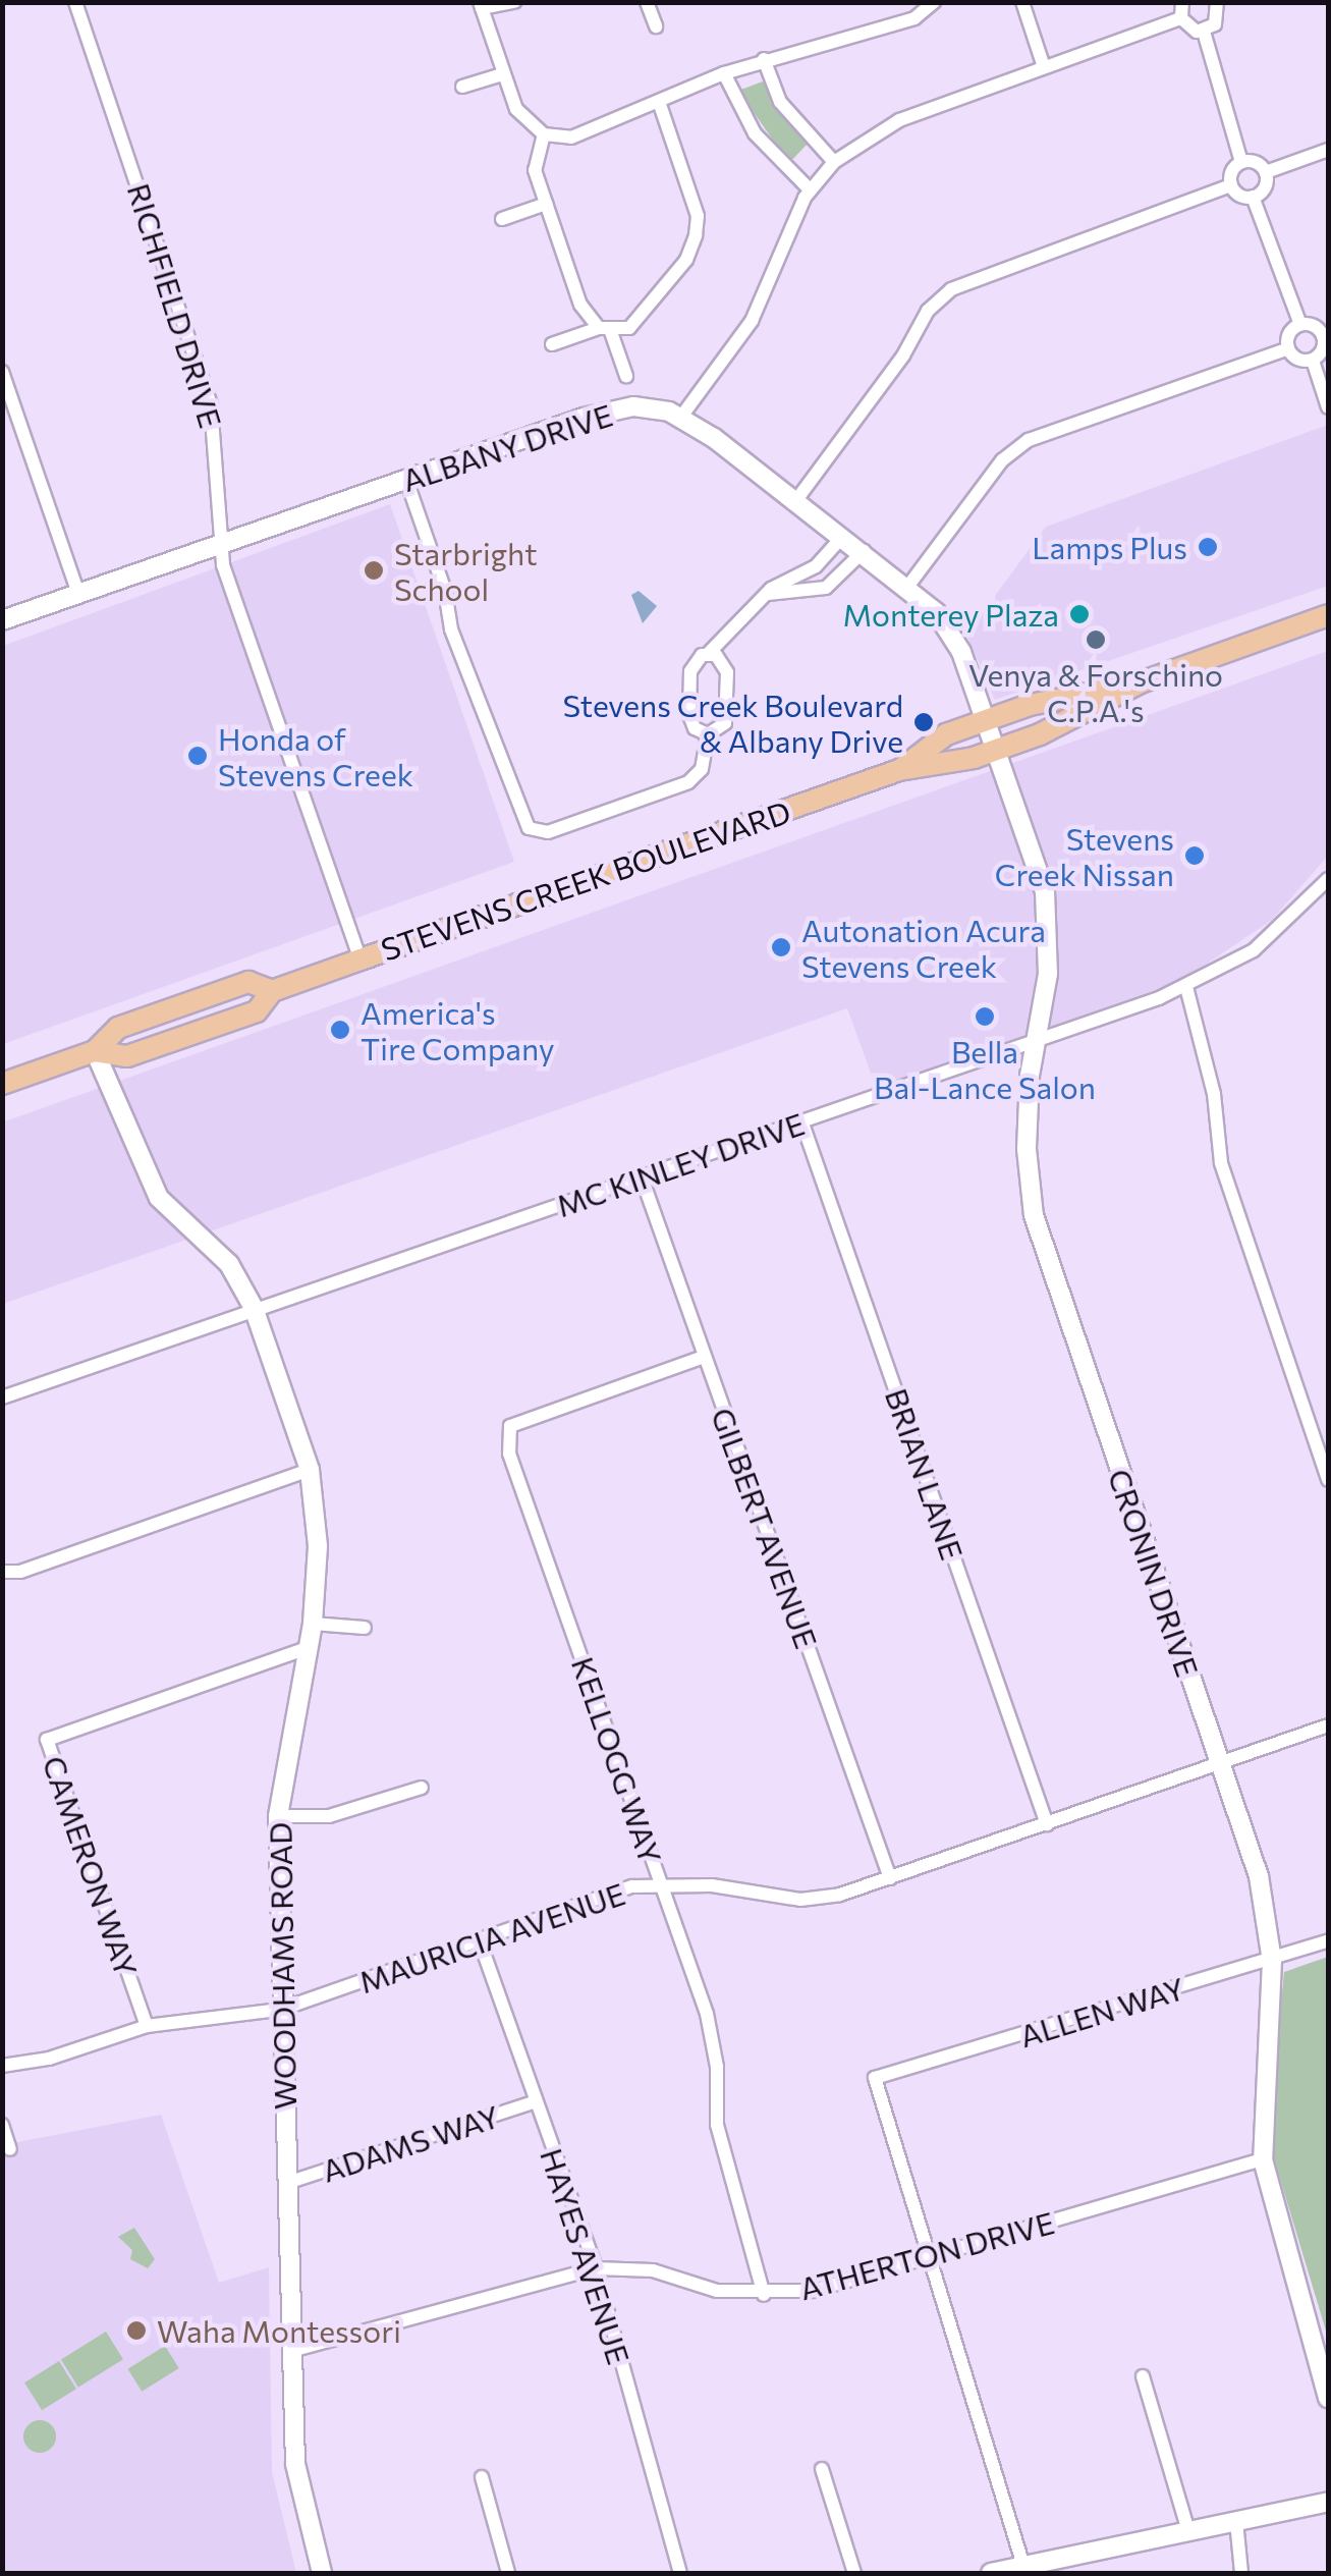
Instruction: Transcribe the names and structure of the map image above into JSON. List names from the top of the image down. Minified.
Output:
{"streets":{"main road":["STEVENS CREEK BOULEVARD"],"street":["RICHFIELD DRIVE","ALBANY DRIVE","MC KINLEY DRIVE","BRIAN LANE","GILBERT AVENUE","CRONIN DRIVE","KELLOGG WAY","CAMERON WAY","MAURICIA AVENUE","WOODHAMS ROAD","ALLEN WAY","ADAMS WAY","ATHERTON DRIVE","HAYES AVENUE"]},"crossings":[["RICHFIELD DRIVE","ALBANY DRIVE"],["RICHFIELD DRIVE","STEVENS CREEK BOULEVARD"],["ALBANY DRIVE","STEVENS CREEK BOULEVARD"],["ALBANY DRIVE","CRONIN DRIVE"],["STEVENS CREEK BOULEVARD","CRONIN DRIVE"],["STEVENS CREEK BOULEVARD","WOODHAMS ROAD"],["MC KINLEY DRIVE","BRIAN LANE"],["MC KINLEY DRIVE","GILBERT AVENUE"],["MC KINLEY DRIVE","CRONIN DRIVE"],["MC KINLEY DRIVE","WOODHAMS ROAD"],["BRIAN LANE","MAURICIA AVENUE"],["GILBERT AVENUE","KELLOGG WAY"],["GILBERT AVENUE","MAURICIA AVENUE"],["CRONIN DRIVE","MAURICIA AVENUE"],["CRONIN DRIVE","ALLEN WAY"],["CRONIN DRIVE","ATHERTON DRIVE"],["KELLOGG WAY","MAURICIA AVENUE"],["KELLOGG WAY","ATHERTON DRIVE"],["CAMERON WAY","MAURICIA AVENUE"],["CAMERON WAY","WOODHAMS ROAD"],["MAURICIA AVENUE","WOODHAMS ROAD"],["MAURICIA AVENUE","HAYES AVENUE"],["WOODHAMS ROAD","ADAMS WAY"],["WOODHAMS ROAD","ATHERTON DRIVE"],["ALLEN WAY","ATHERTON DRIVE"],["ADAMS WAY","HAYES AVENUE"],["ATHERTON DRIVE","HAYES AVENUE"]],"places":["Lamps Plus","Starbright School","Monterey Plaza","Venya & Forschino C.P.A.'s","Stevens Creek Boulevard & Albany Drive","Honda of Stevens Creek","Stevens Creek Nissan","Autonation Acura Stevens Creek","Bella Bal-Lance Salon","America's Tire Company","Waha Montessori"]}
